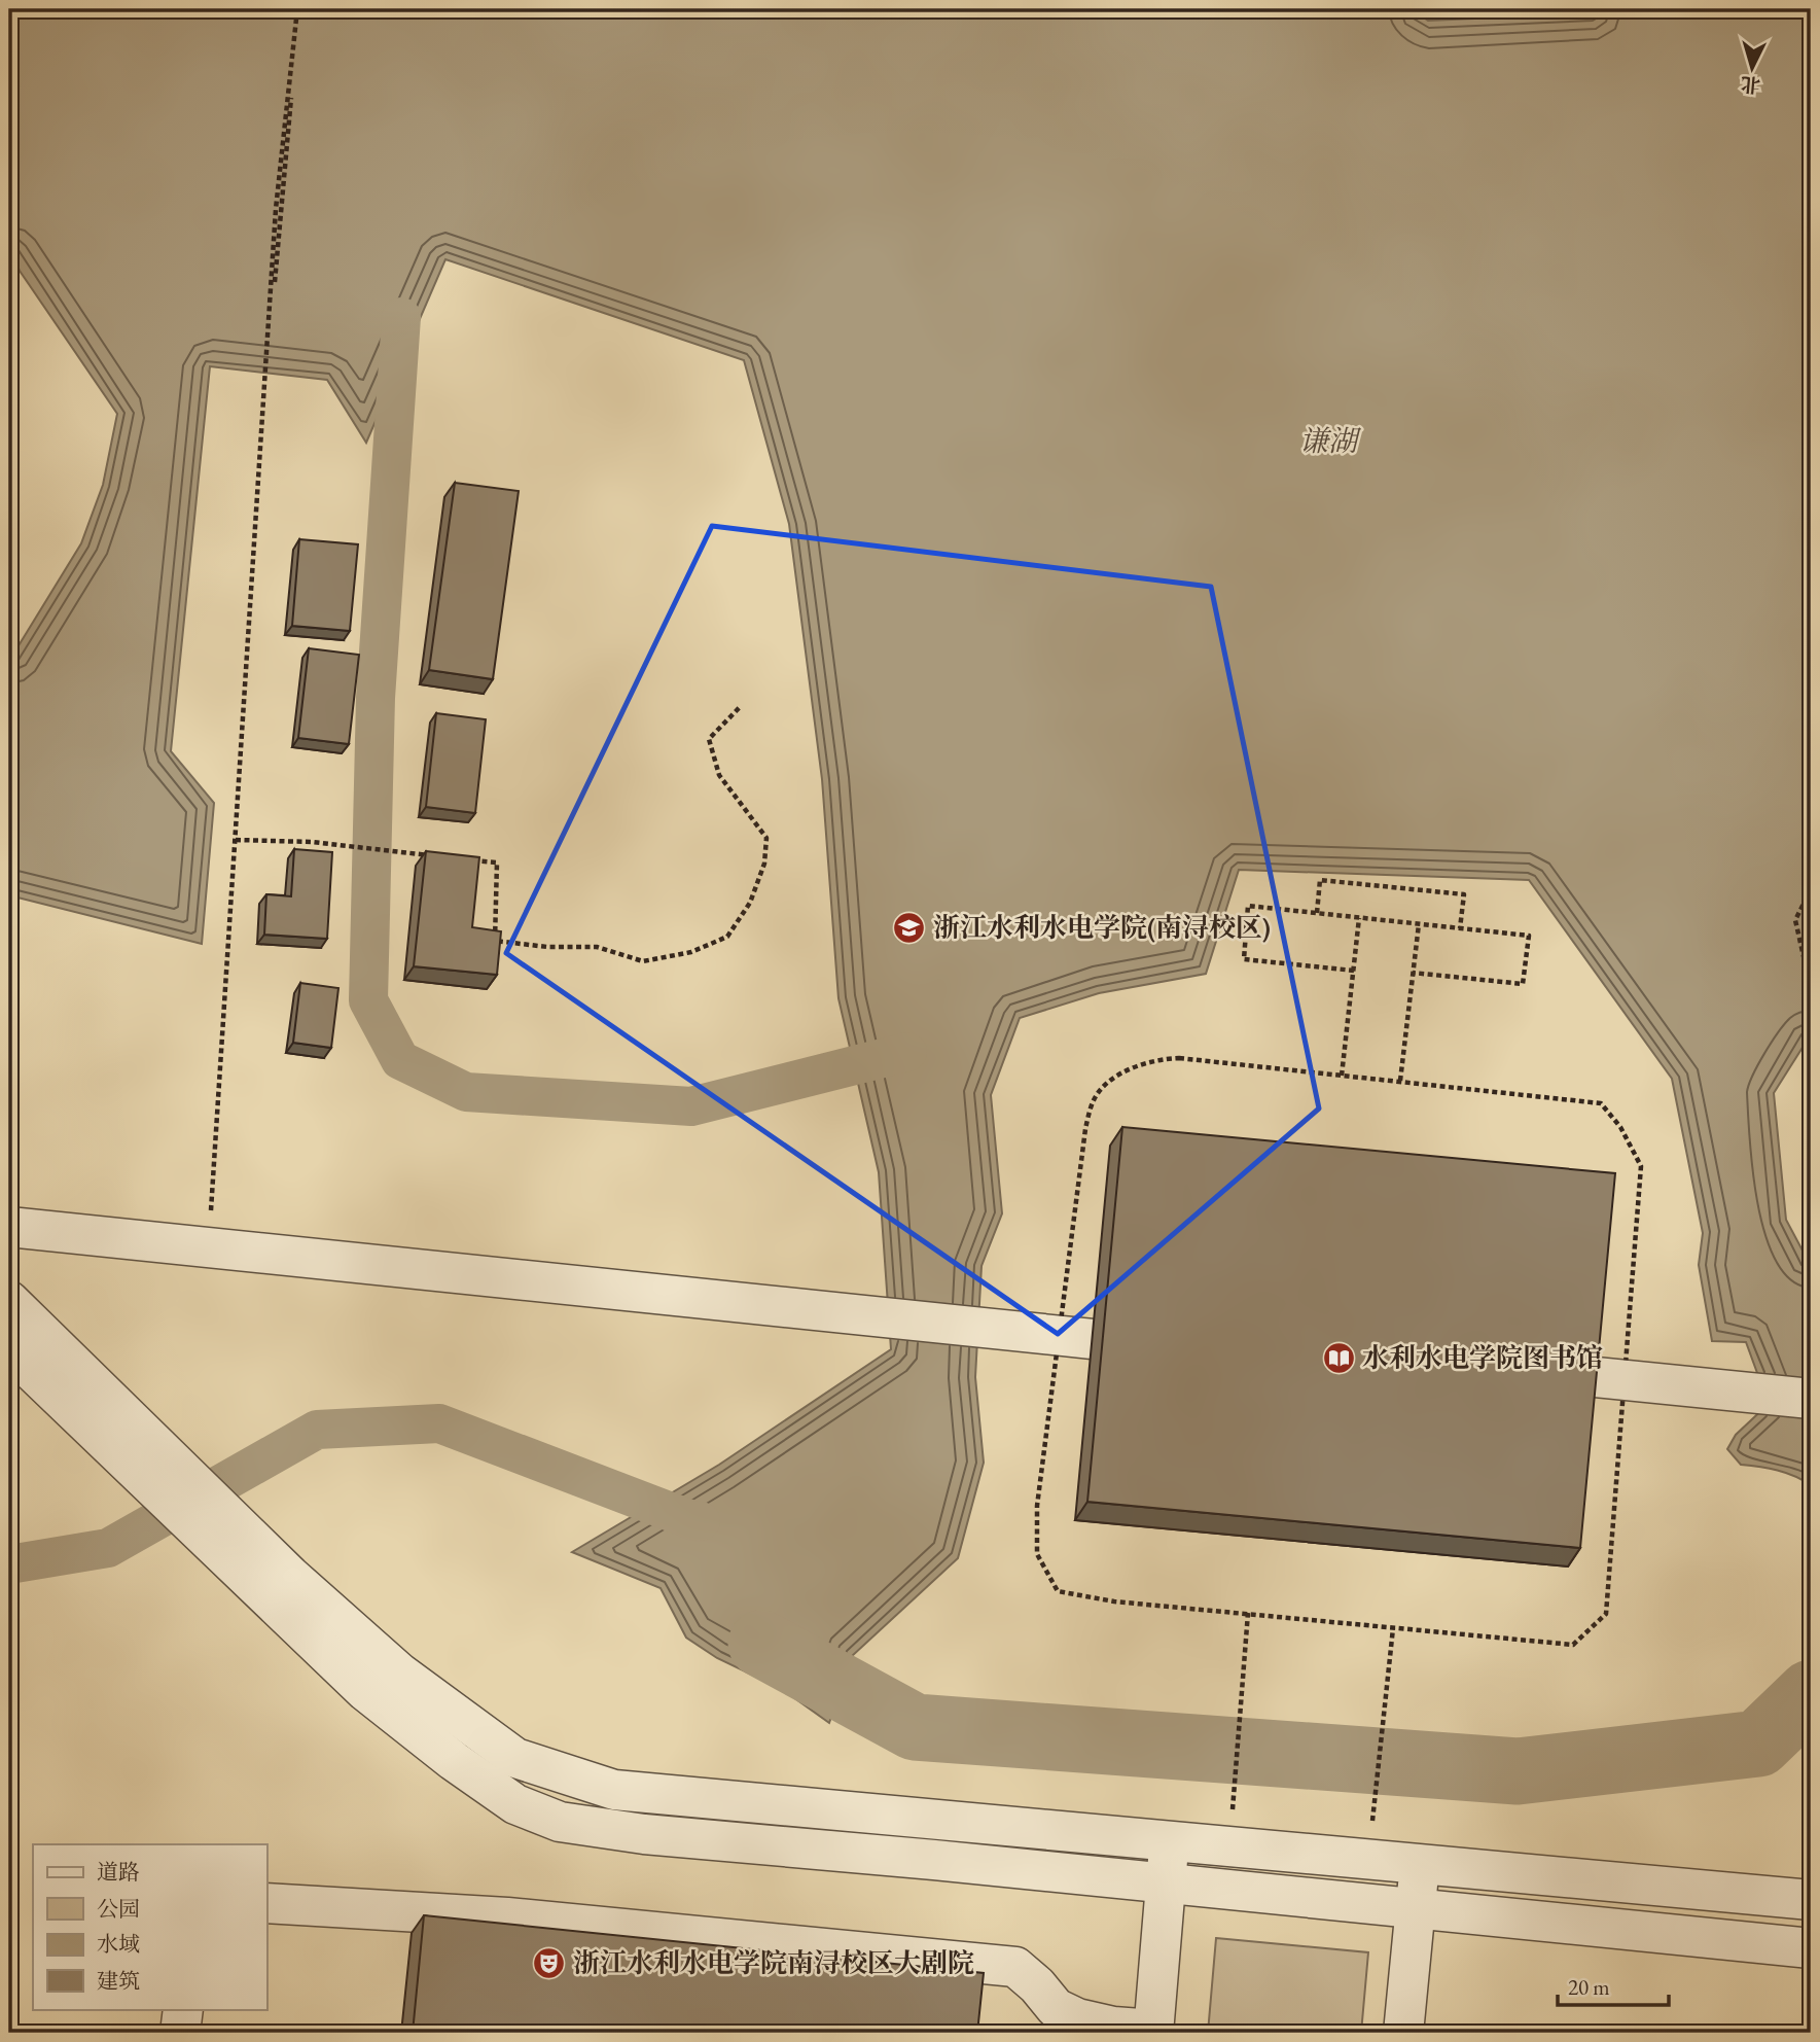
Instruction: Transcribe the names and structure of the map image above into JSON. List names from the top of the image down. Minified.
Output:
{"water":["谦湖"],"places":{"school or university":["浙江水利水电学院(南浔校区)"],"library":["水利水电学院图书馆"],"theatre":["浙江水利水电学院南浔校区大剧院"]},"legend":["道路","公园","水域","建筑"],"scale_bar":"20 m","north":"bottom"}
